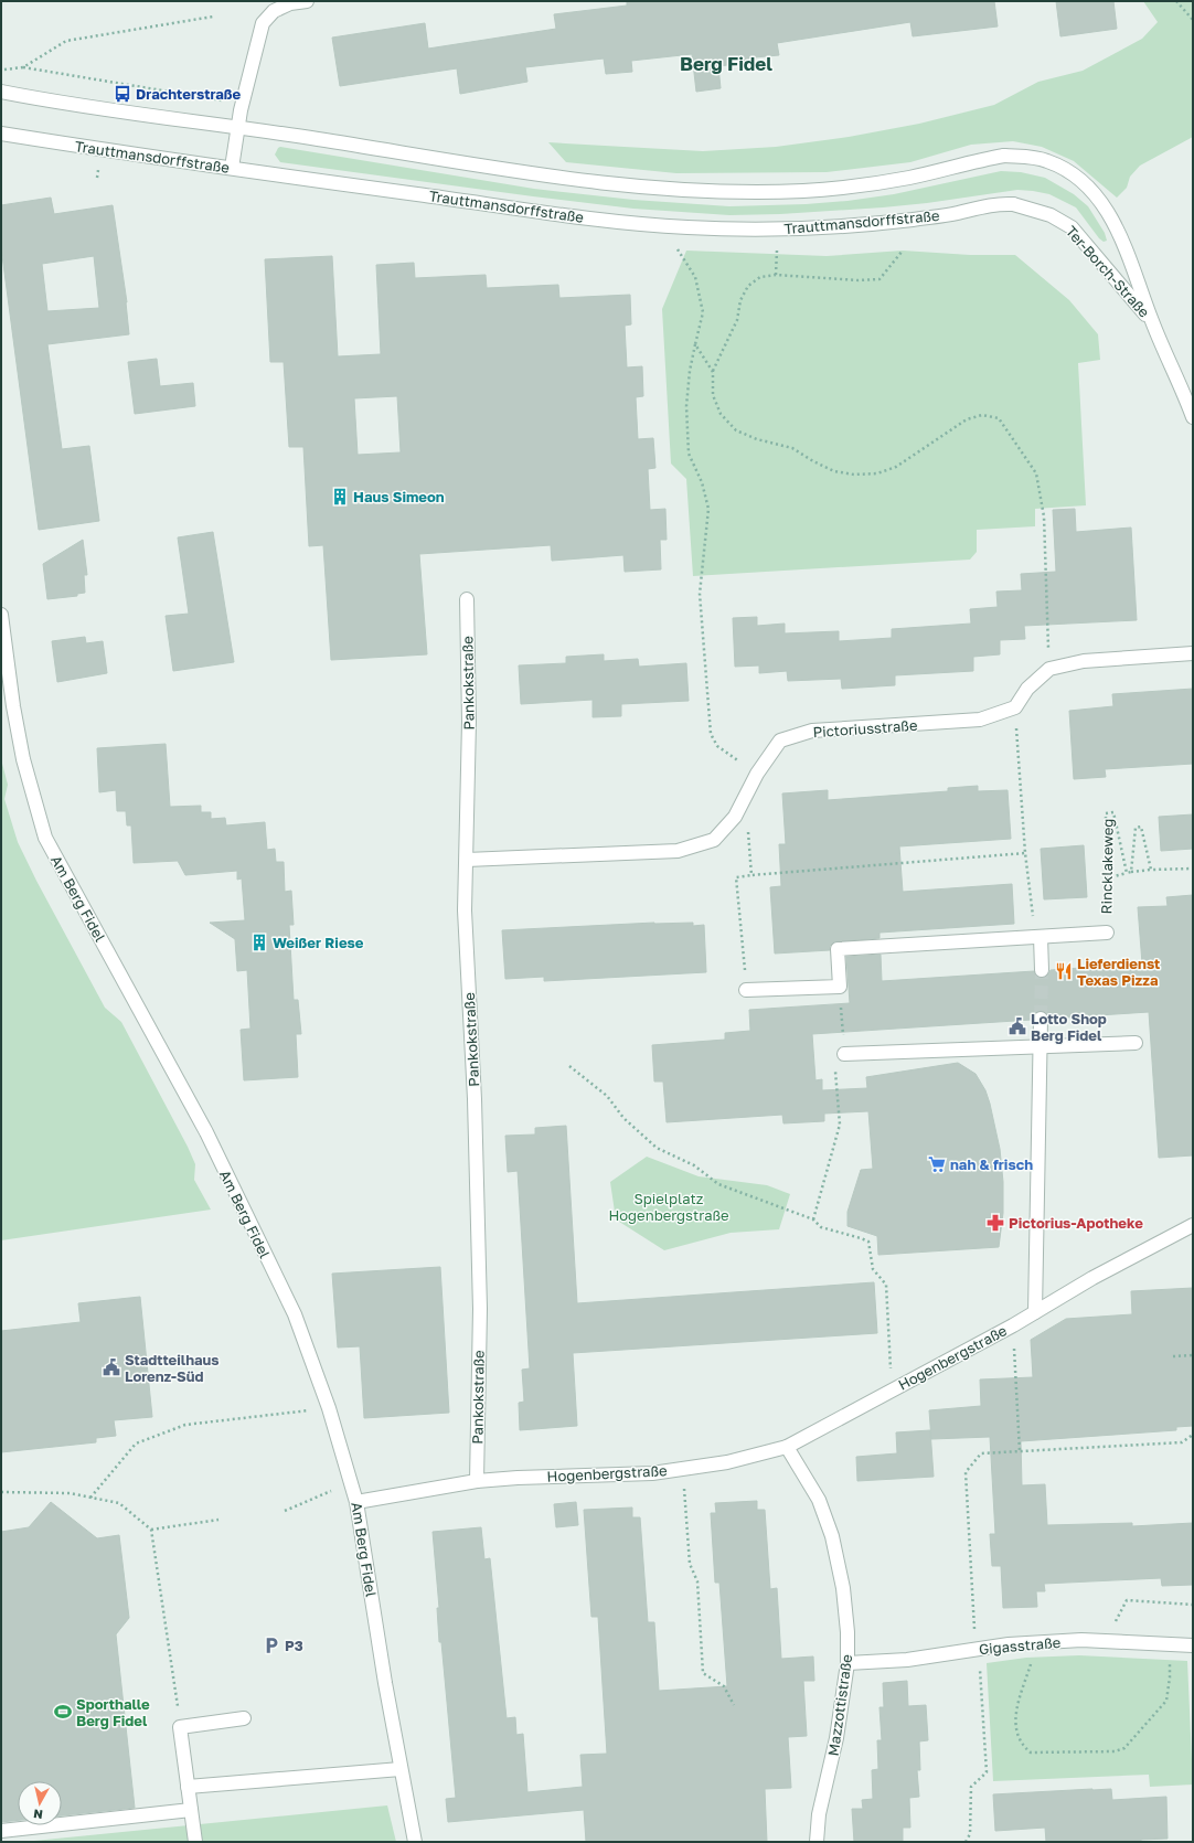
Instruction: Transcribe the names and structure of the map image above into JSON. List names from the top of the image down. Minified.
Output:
{"streets":{"street":["Trauttmansdorffstraße","Ter-Borch-Straße","Pankokstraße","Pictoriusstraße","Rincklakeweg","Am Berg Fidel","Hogenbergstraße","Gigasstraße","Mazzottistraße"]},"crossings":[["Trauttmansdorffstraße","Ter-Borch-Straße"],["Pankokstraße","Pictoriusstraße"],["Pankokstraße","Hogenbergstraße"],["Am Berg Fidel","Hogenbergstraße"],["Hogenbergstraße","Mazzottistraße"],["Gigasstraße","Mazzottistraße"]],"districts":["Berg Fidel"],"parks":["Spielplatz Hogenbergstraße"],"places":{"bus stop":["Drachterstraße"],"building":["Haus Simeon","Weißer Riese"],"restaurant":["Lieferdienst Texas Pizza"],"public building":["Lotto Shop Berg Fidel","Stadtteilhaus Lorenz-Süd"],"supermarket":["nah & frisch"],"pharmacy":["Pictorius-Apotheke"],"parking":["P3"],"sports":["Sporthalle Berg Fidel"]},"north":"bottom"}
